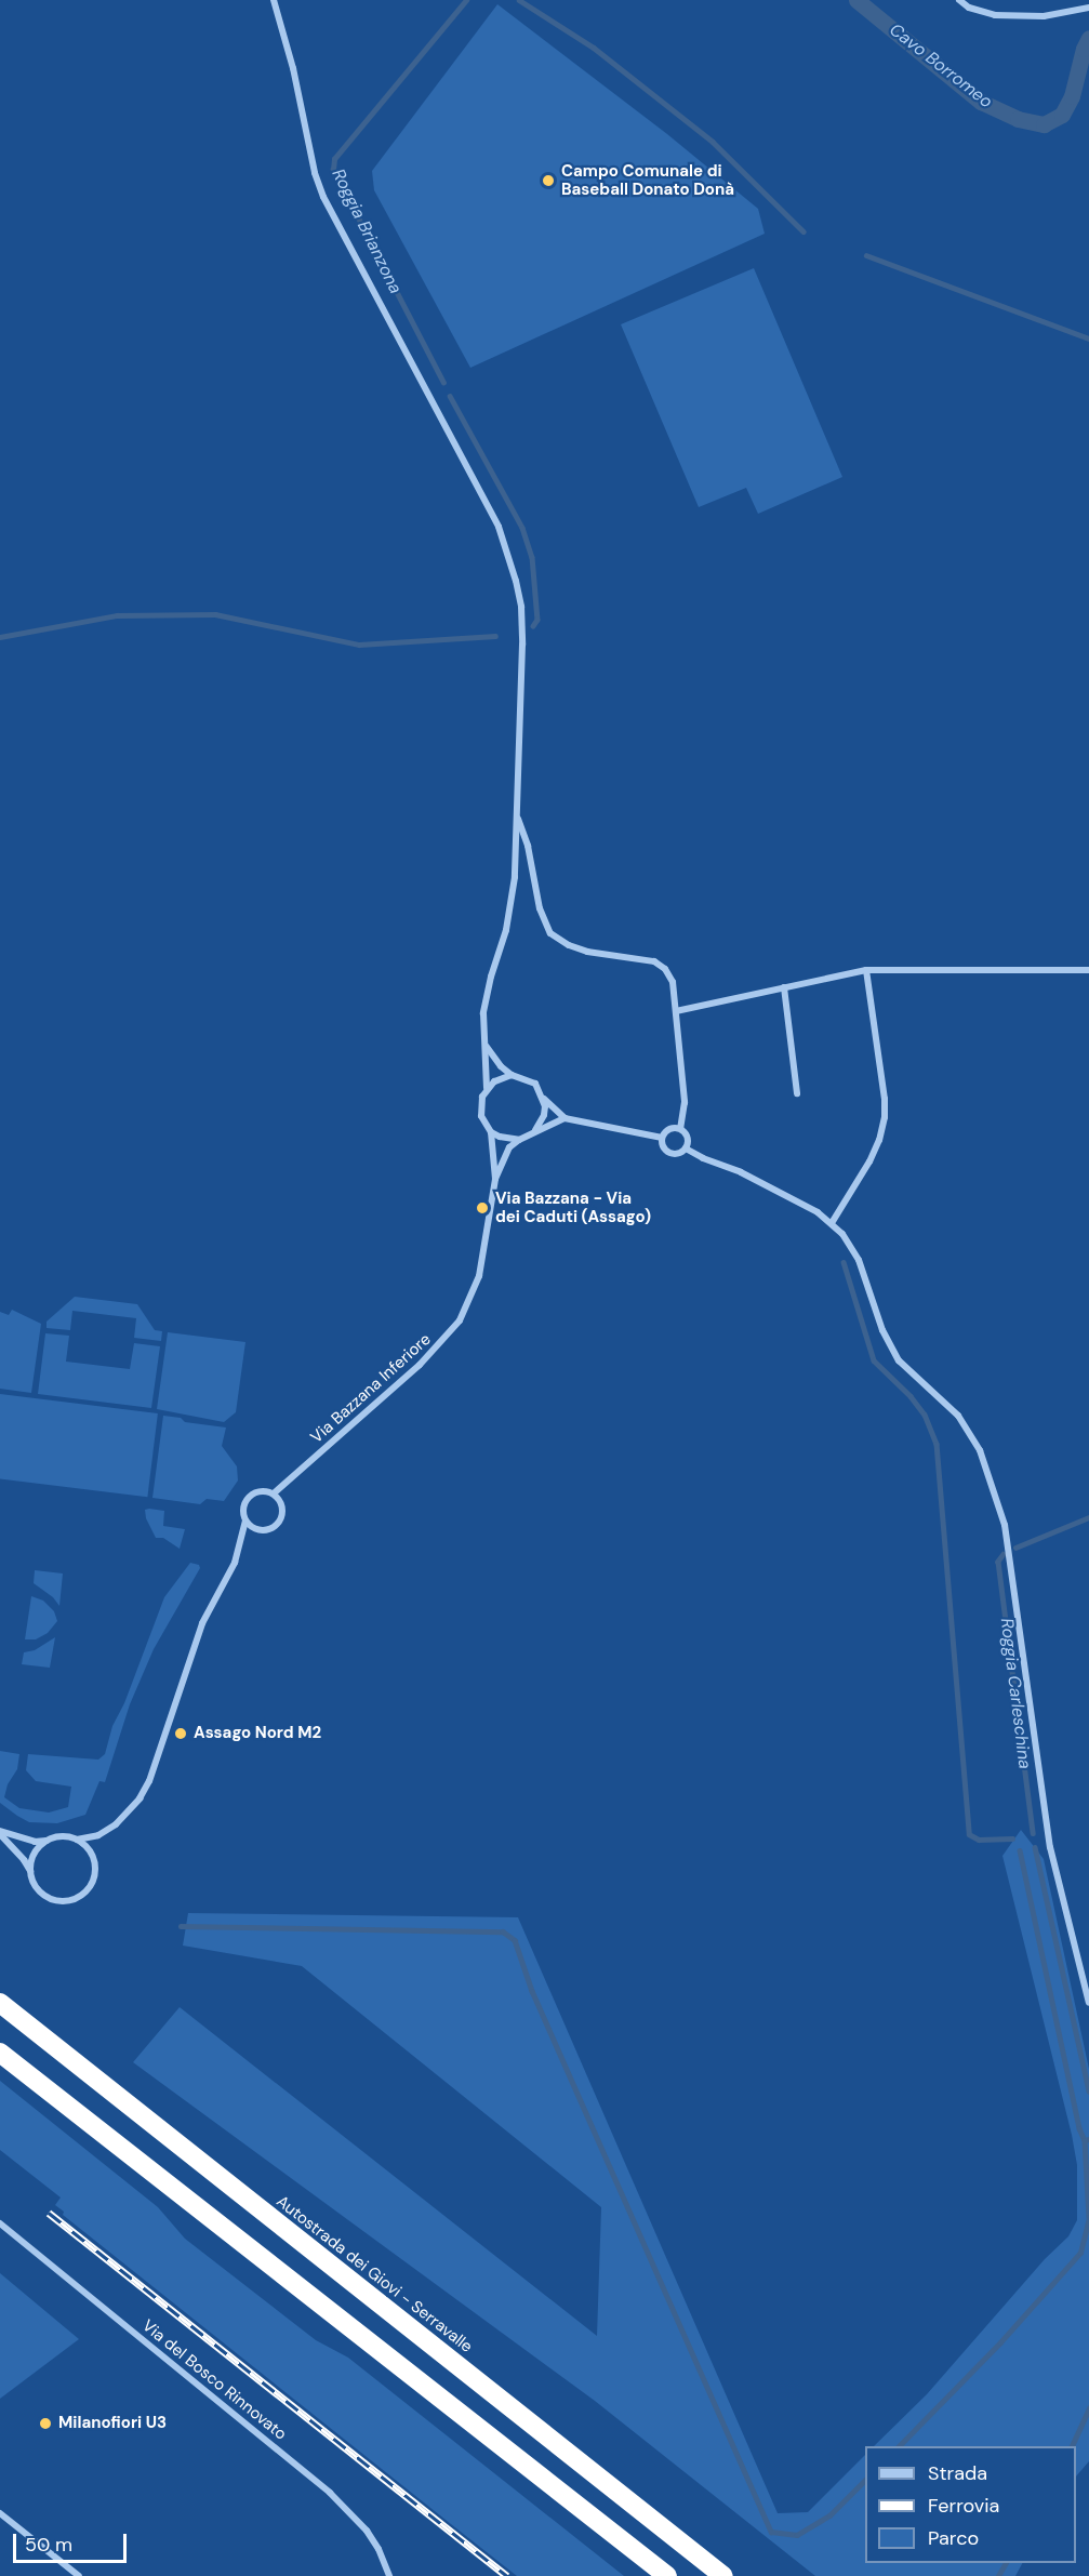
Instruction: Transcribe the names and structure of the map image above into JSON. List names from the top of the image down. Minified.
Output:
{"streets":{"highway":["Autostrada dei Giovi - Serravalle"],"street":["Via Bazzana Inferiore","Via del Bosco Rinnovato"]},"water":["Cavo Borromeo","Roggia Brianzona","Roggia Carleschina"],"places":["Campo Comunale di Baseball Donato Donà","Via Bazzana - Via dei Caduti (Assago)","Assago Nord M2","Milanofiori U3"],"legend":["Strada","Ferrovia","Parco"],"scale_bar":"50 m"}
